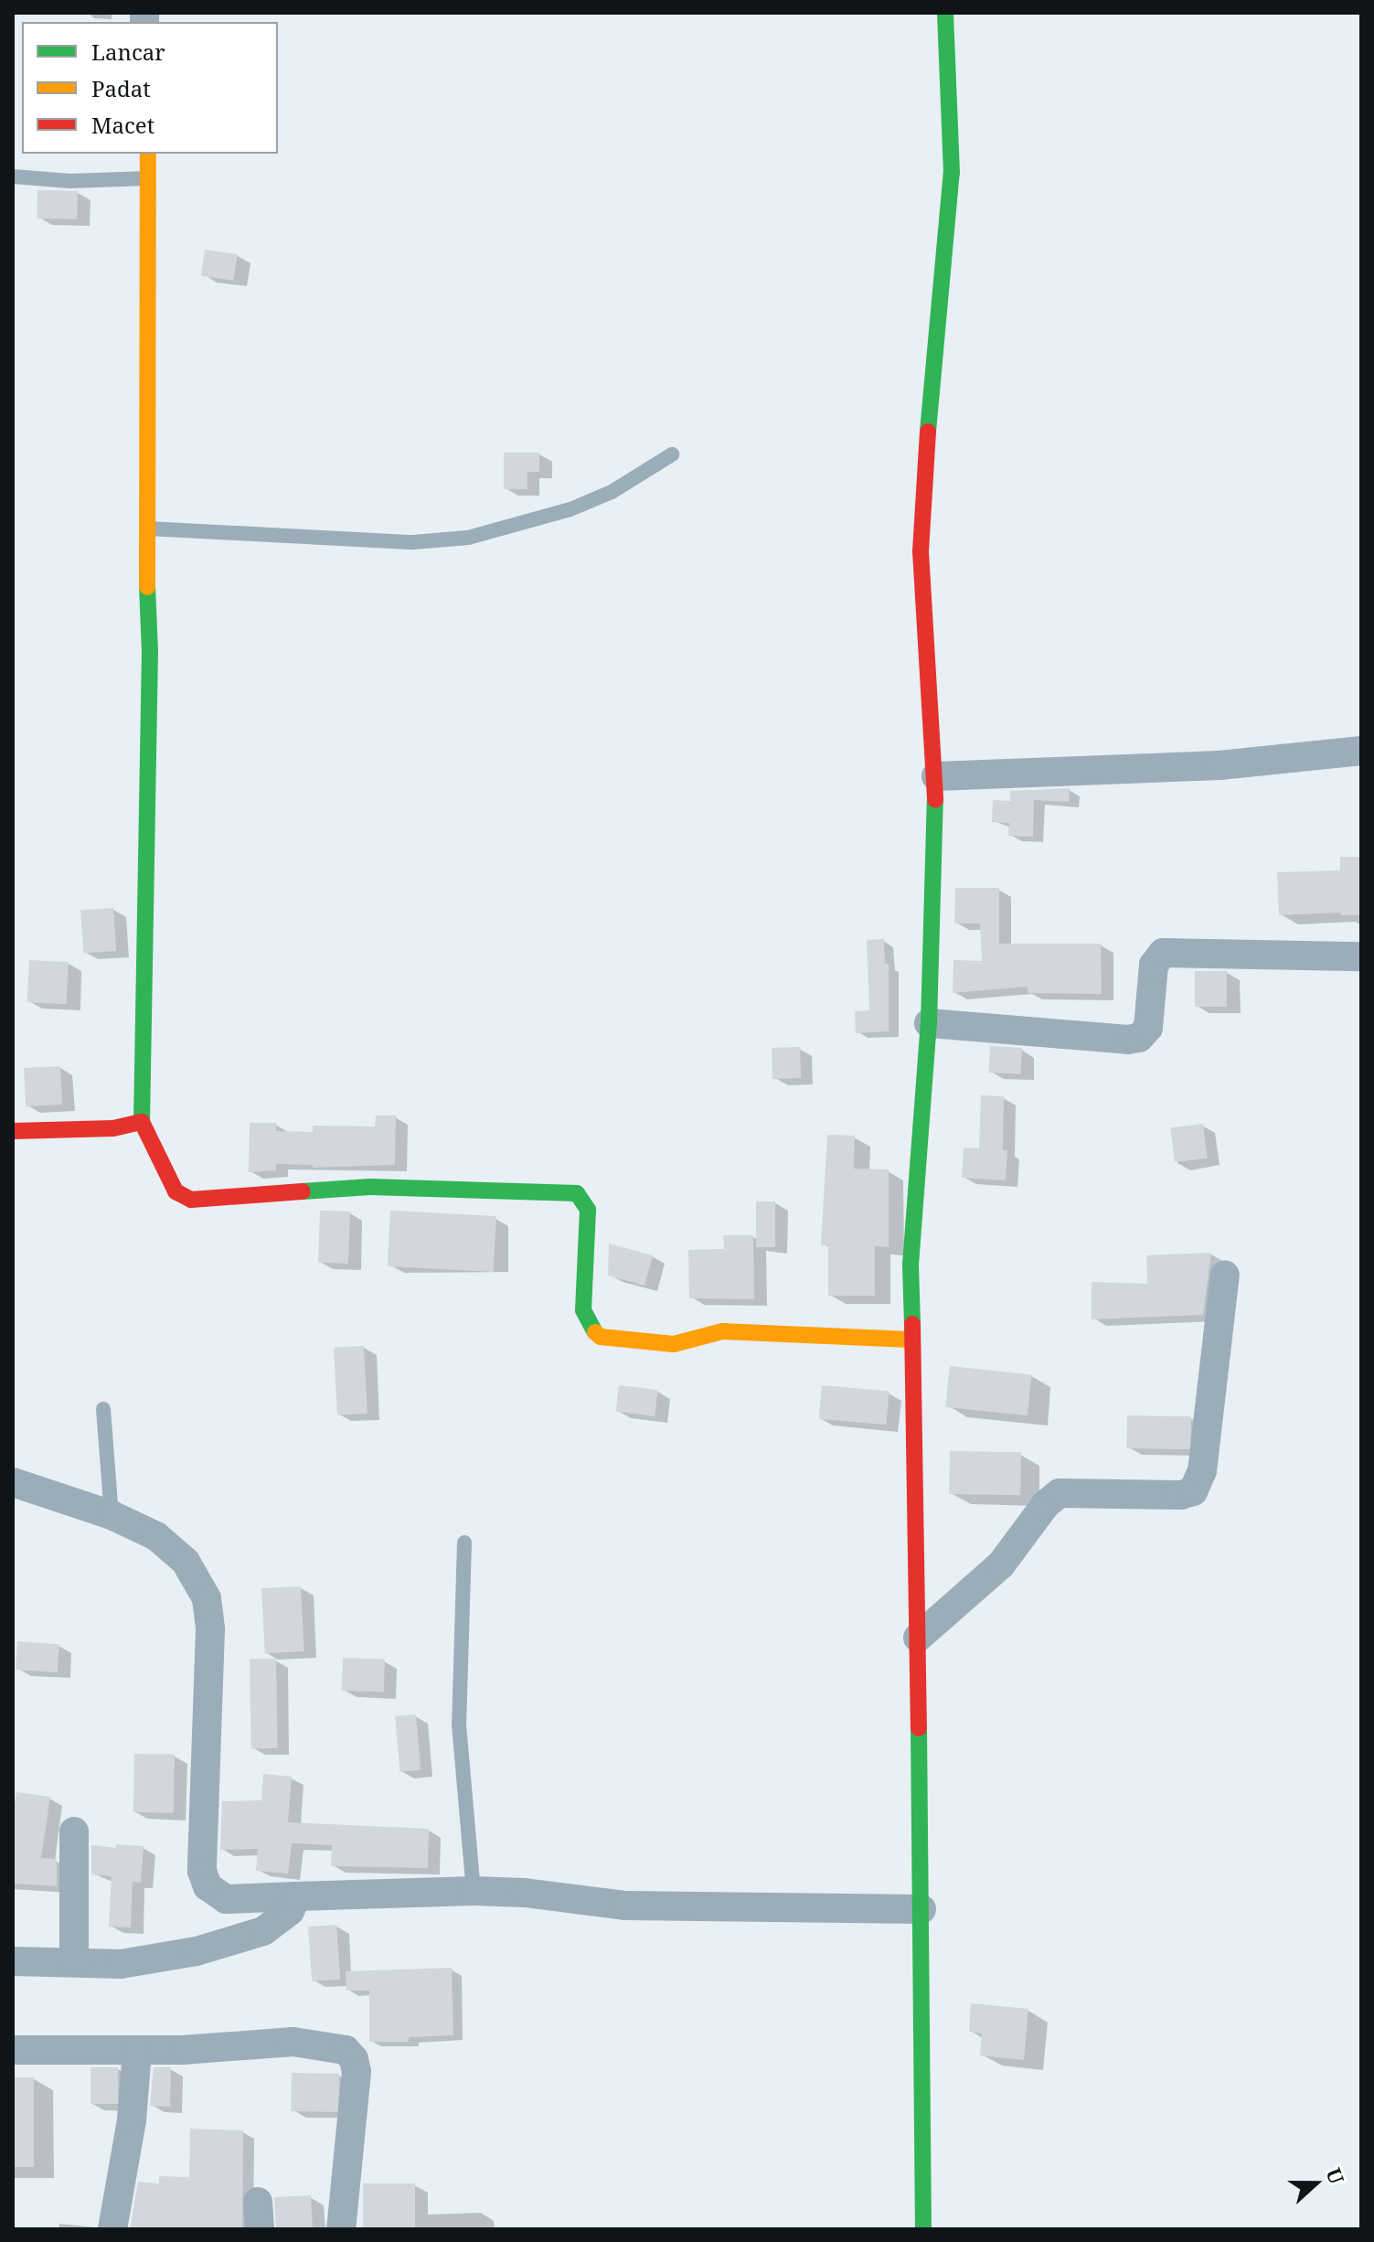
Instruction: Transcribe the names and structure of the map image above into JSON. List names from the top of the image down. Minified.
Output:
{"legend":["Lancar","Padat","Macet"],"north":"right"}
